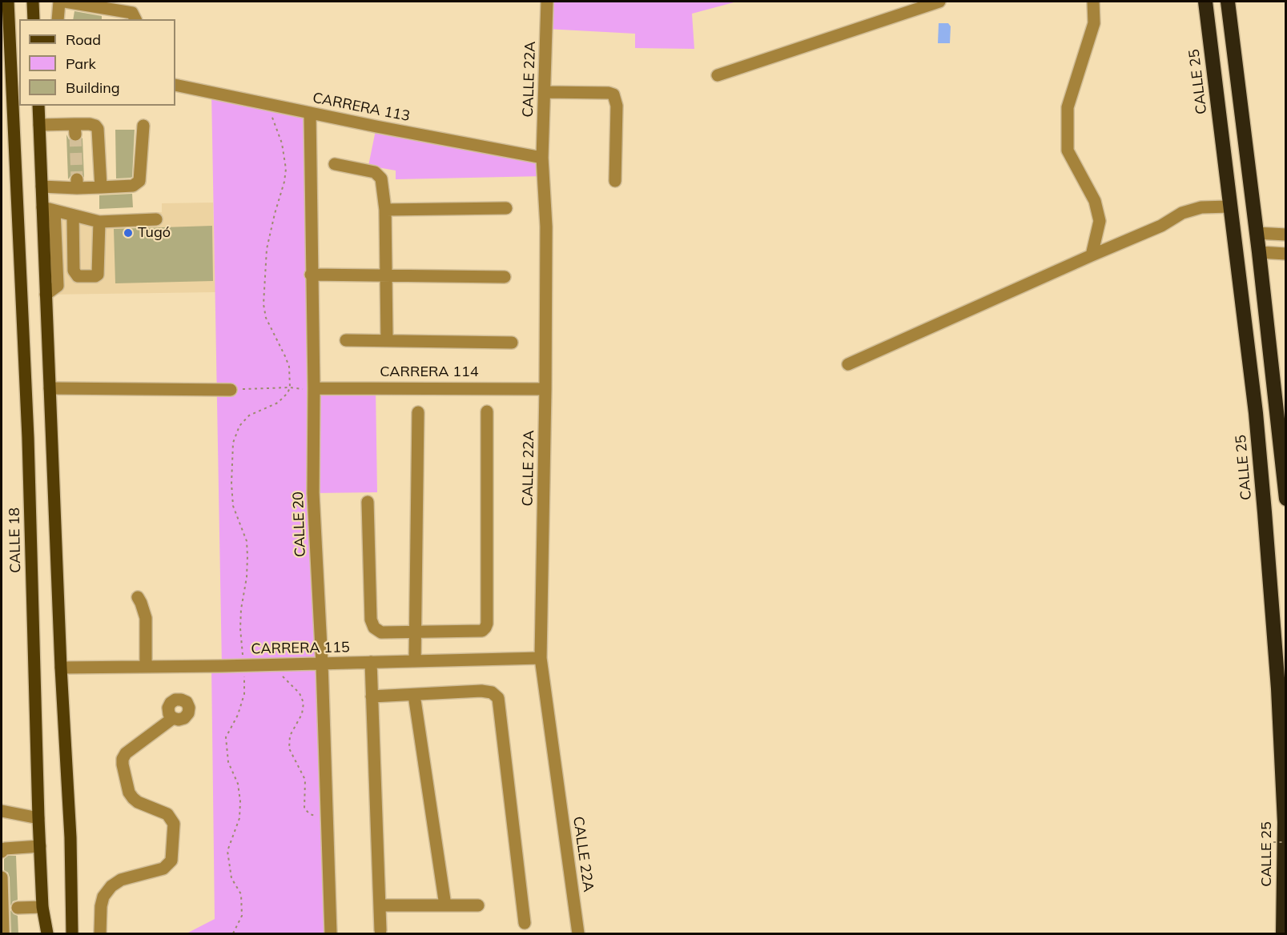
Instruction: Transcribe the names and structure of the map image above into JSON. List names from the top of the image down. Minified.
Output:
{"streets":{"highway":["CALLE 25"],"main road":["CALLE 18"],"street":["CALLE 22A","CARRERA 113","CARRERA 114","CALLE 20","CARRERA 115"]},"crossings":[["CALLE 22A","CARRERA 113"],["CALLE 22A","CARRERA 114"],["CALLE 22A","CARRERA 115"],["CARRERA 113","CALLE 20"],["CARRERA 114","CALLE 20"],["CALLE 20","CARRERA 115"]],"places":["Tugó"],"legend":["Road","Park","Building"]}
